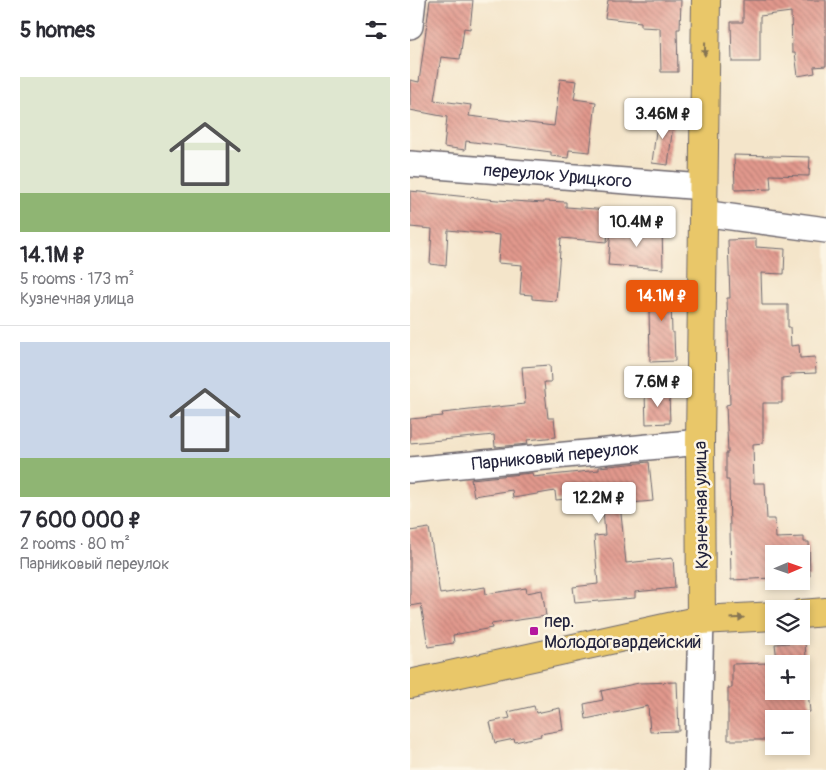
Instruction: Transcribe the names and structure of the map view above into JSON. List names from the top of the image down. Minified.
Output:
{"streets":{"main road":["Кузнечная улица"],"street":["переулок Урицкого","Парниковый переулок"]},"crossings":[["переулок Урицкого","Кузнечная улица"],["Парниковый переулок","Кузнечная улица"]],"places":{"transit":["пер. Молодогвардейский"]},"north":"right","page":{"heading":"5 homes","list":[{"name":"14.1M ₽","note":"5 rooms · 173 m² · Кузнечная улица"},{"name":"7 600 000 ₽","note":"2 rooms · 80 m² · Парниковый переулок"}],"price":["3.46M ₽","10.4M ₽","14.1M ₽","7.6M ₽","12.2M ₽"],"map_buttons":["+","−"]}}
